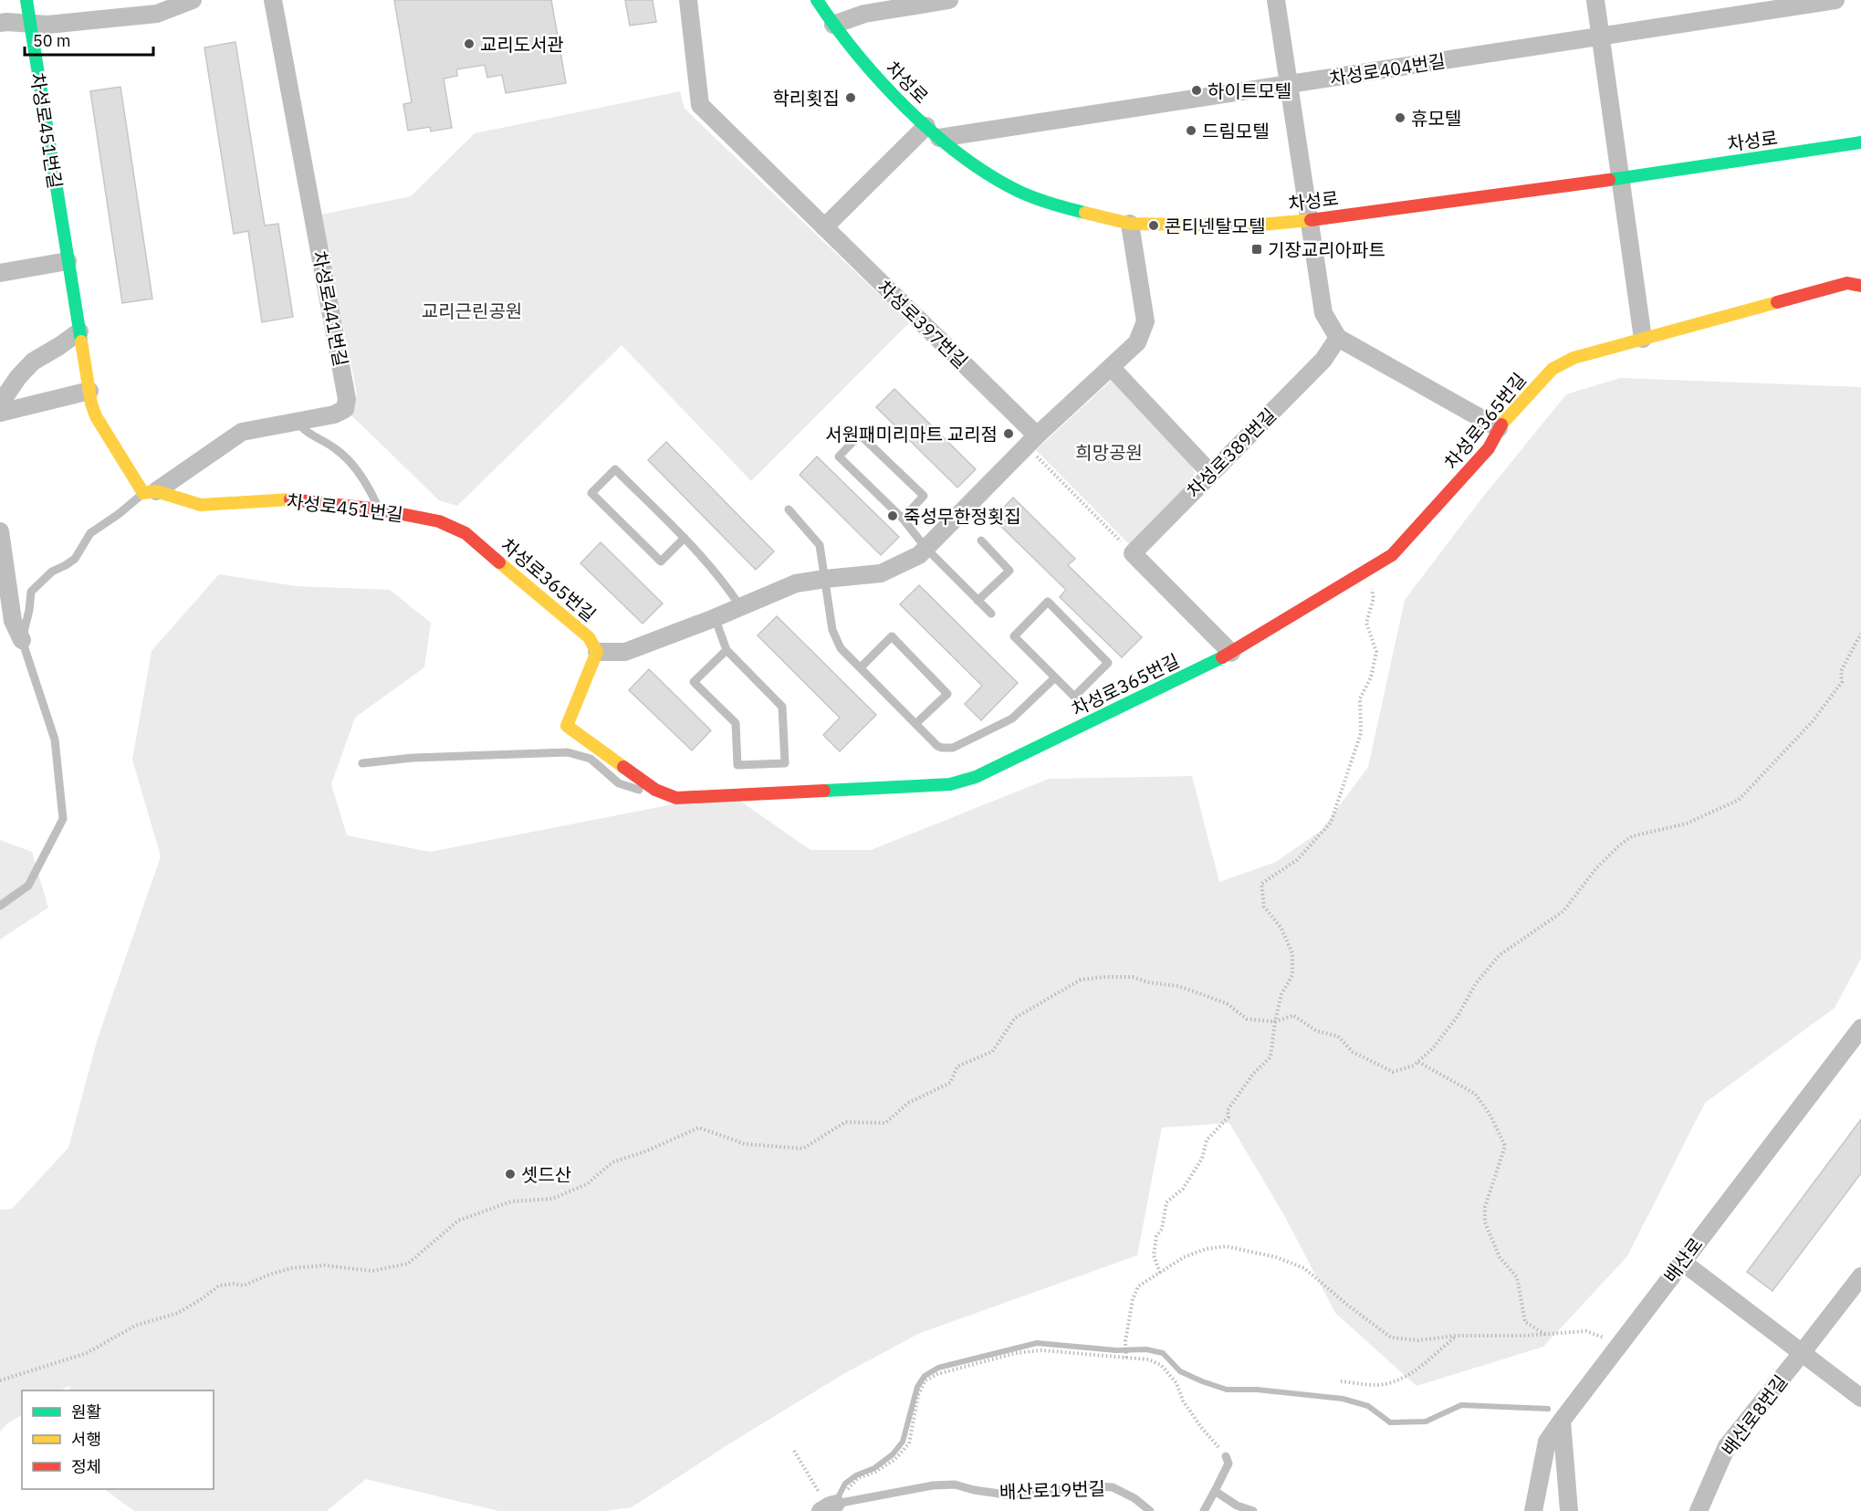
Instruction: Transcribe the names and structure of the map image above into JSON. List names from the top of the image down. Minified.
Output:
{"streets":{"street":["차성로404번길","차성로","차성로451번길","차성로441번길","차성로397번길","차성로365번길","차성로389번길","배산로","배산로8번길"],"lane":["배산로19번길"]},"crossings":[["차성로404번길","차성로"],["차성로451번길","차성로441번길"],["차성로451번길","차성로365번길"]],"parks":["교리근린공원","희망공원"],"places":{"other":["교리도서관","하이트모텔","학리횟집","휴모텔","드림모텔","콘티넨탈모텔","서원패미리마트 교리점","죽성무한정횟집","셋드산"],"transit":["기장교리아파트"]},"legend":["원활","서행","정체"],"scale_bar":"50 m"}
